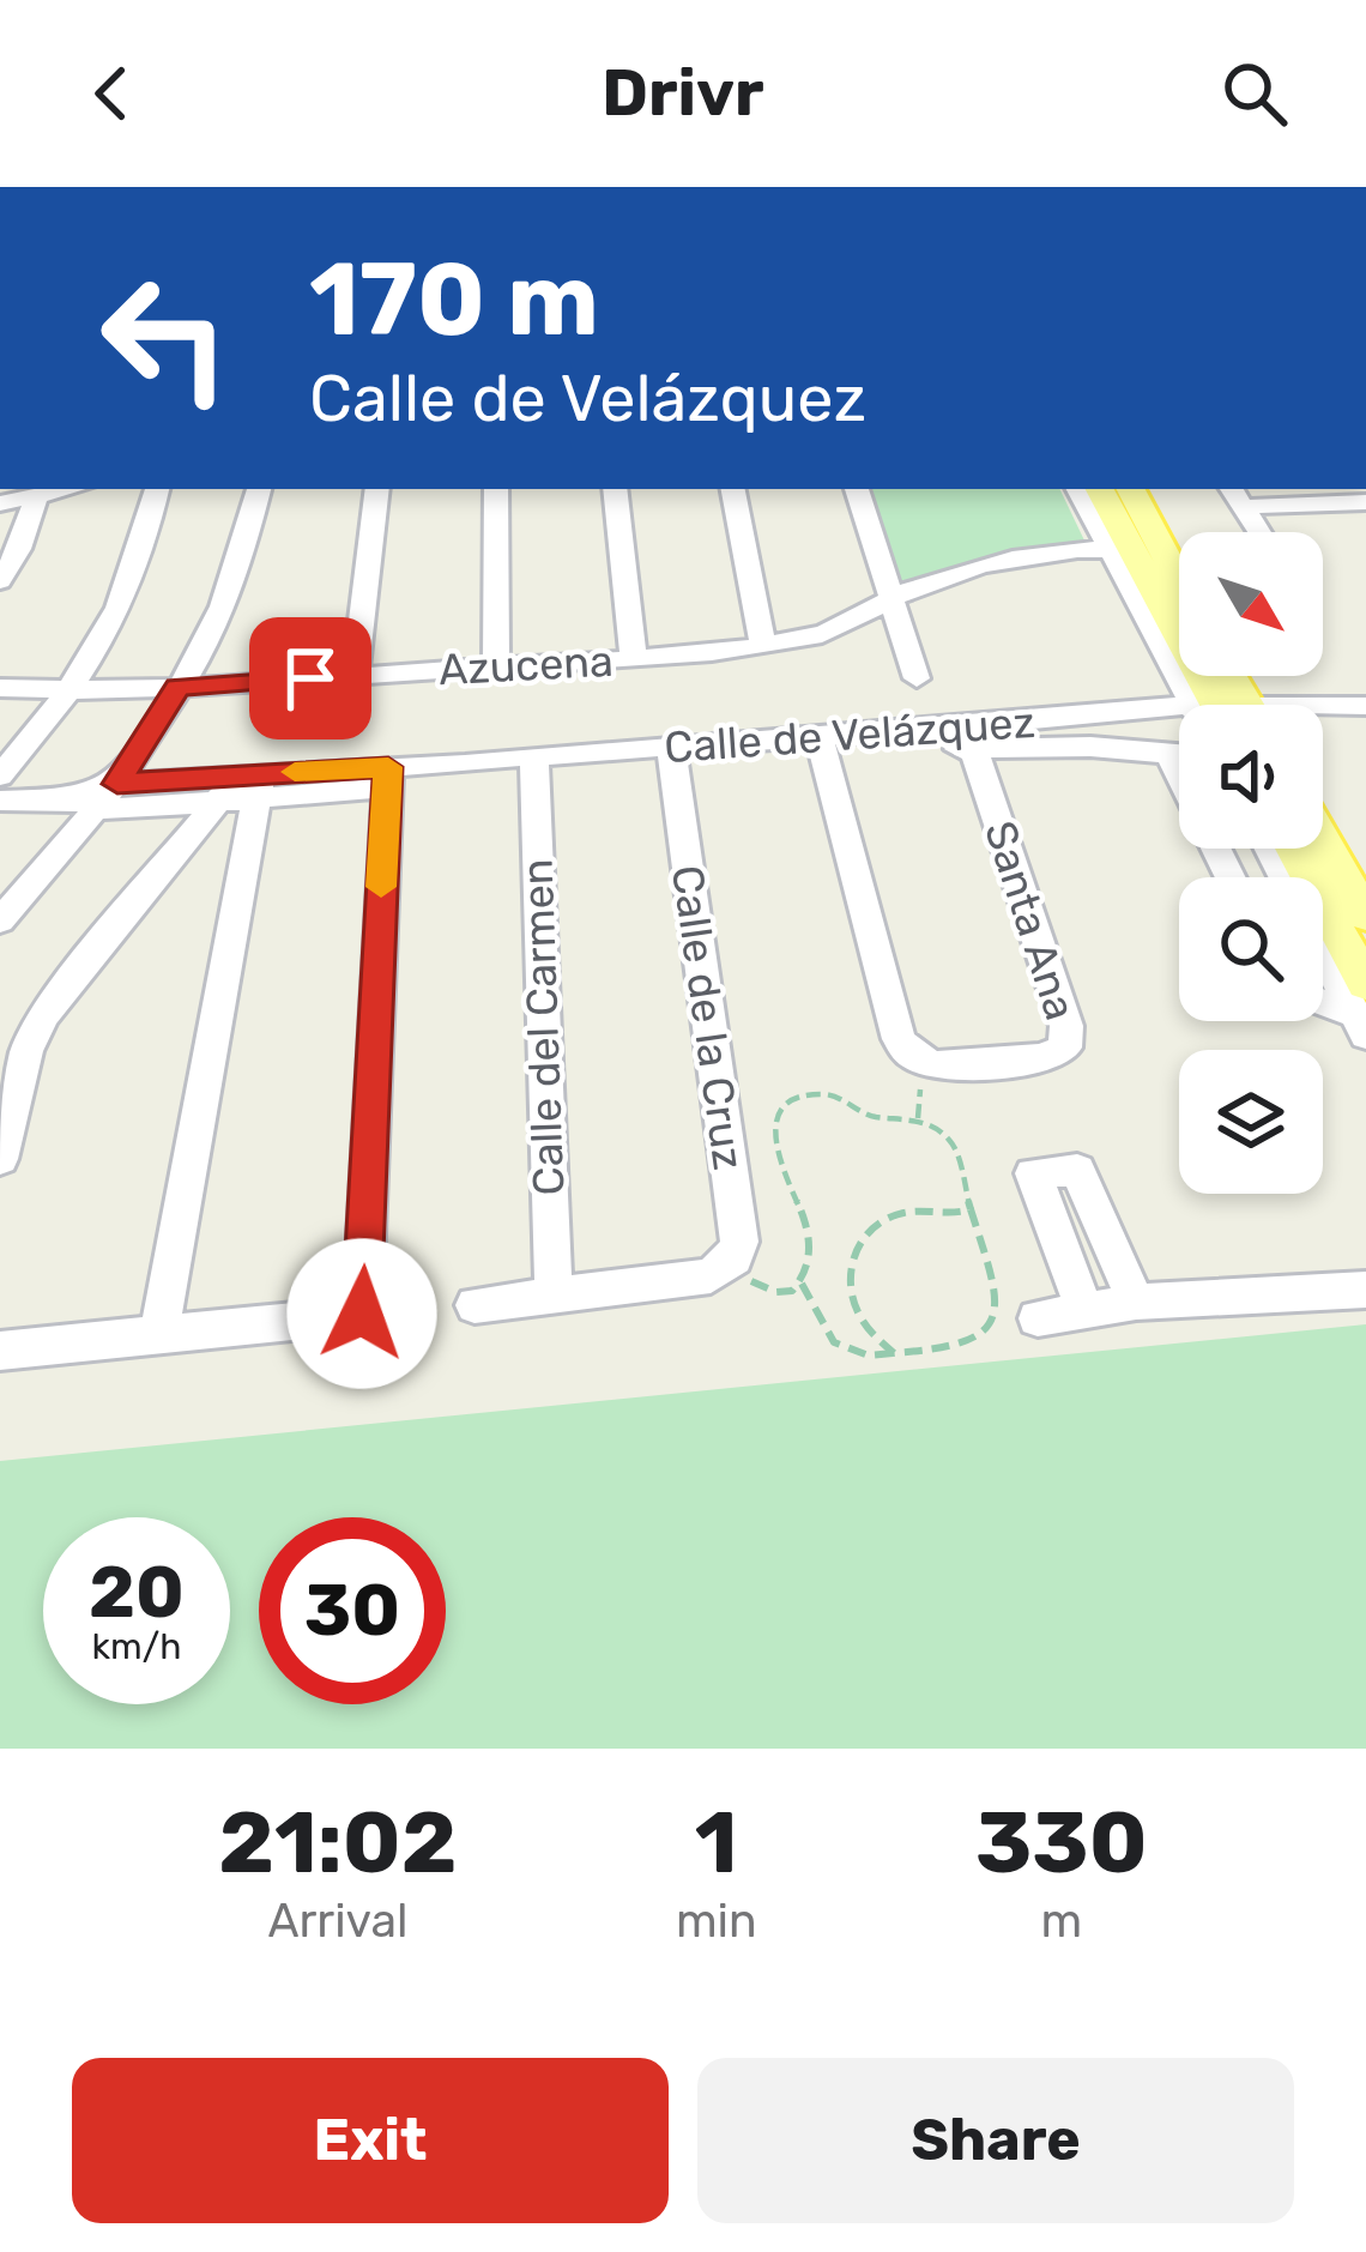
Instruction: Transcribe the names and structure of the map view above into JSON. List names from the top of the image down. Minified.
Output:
{"streets":{"street":["Azucena","Calle de Velázquez","Santa Ana","Calle de la Cruz","Calle del Carmen"]},"crossings":[["Calle de Velázquez","Santa Ana"],["Calle de Velázquez","Calle de la Cruz"],["Calle de Velázquez","Calle del Carmen"]],"north":"bottom right","page":{"header":"Drivr","turn":["170 m","Calle de Velázquez"],"speed":"20 km/h","limit":"30","eta":["21:02","Arrival","1","min","330","m"],"buttons":["Exit","Share"]}}
